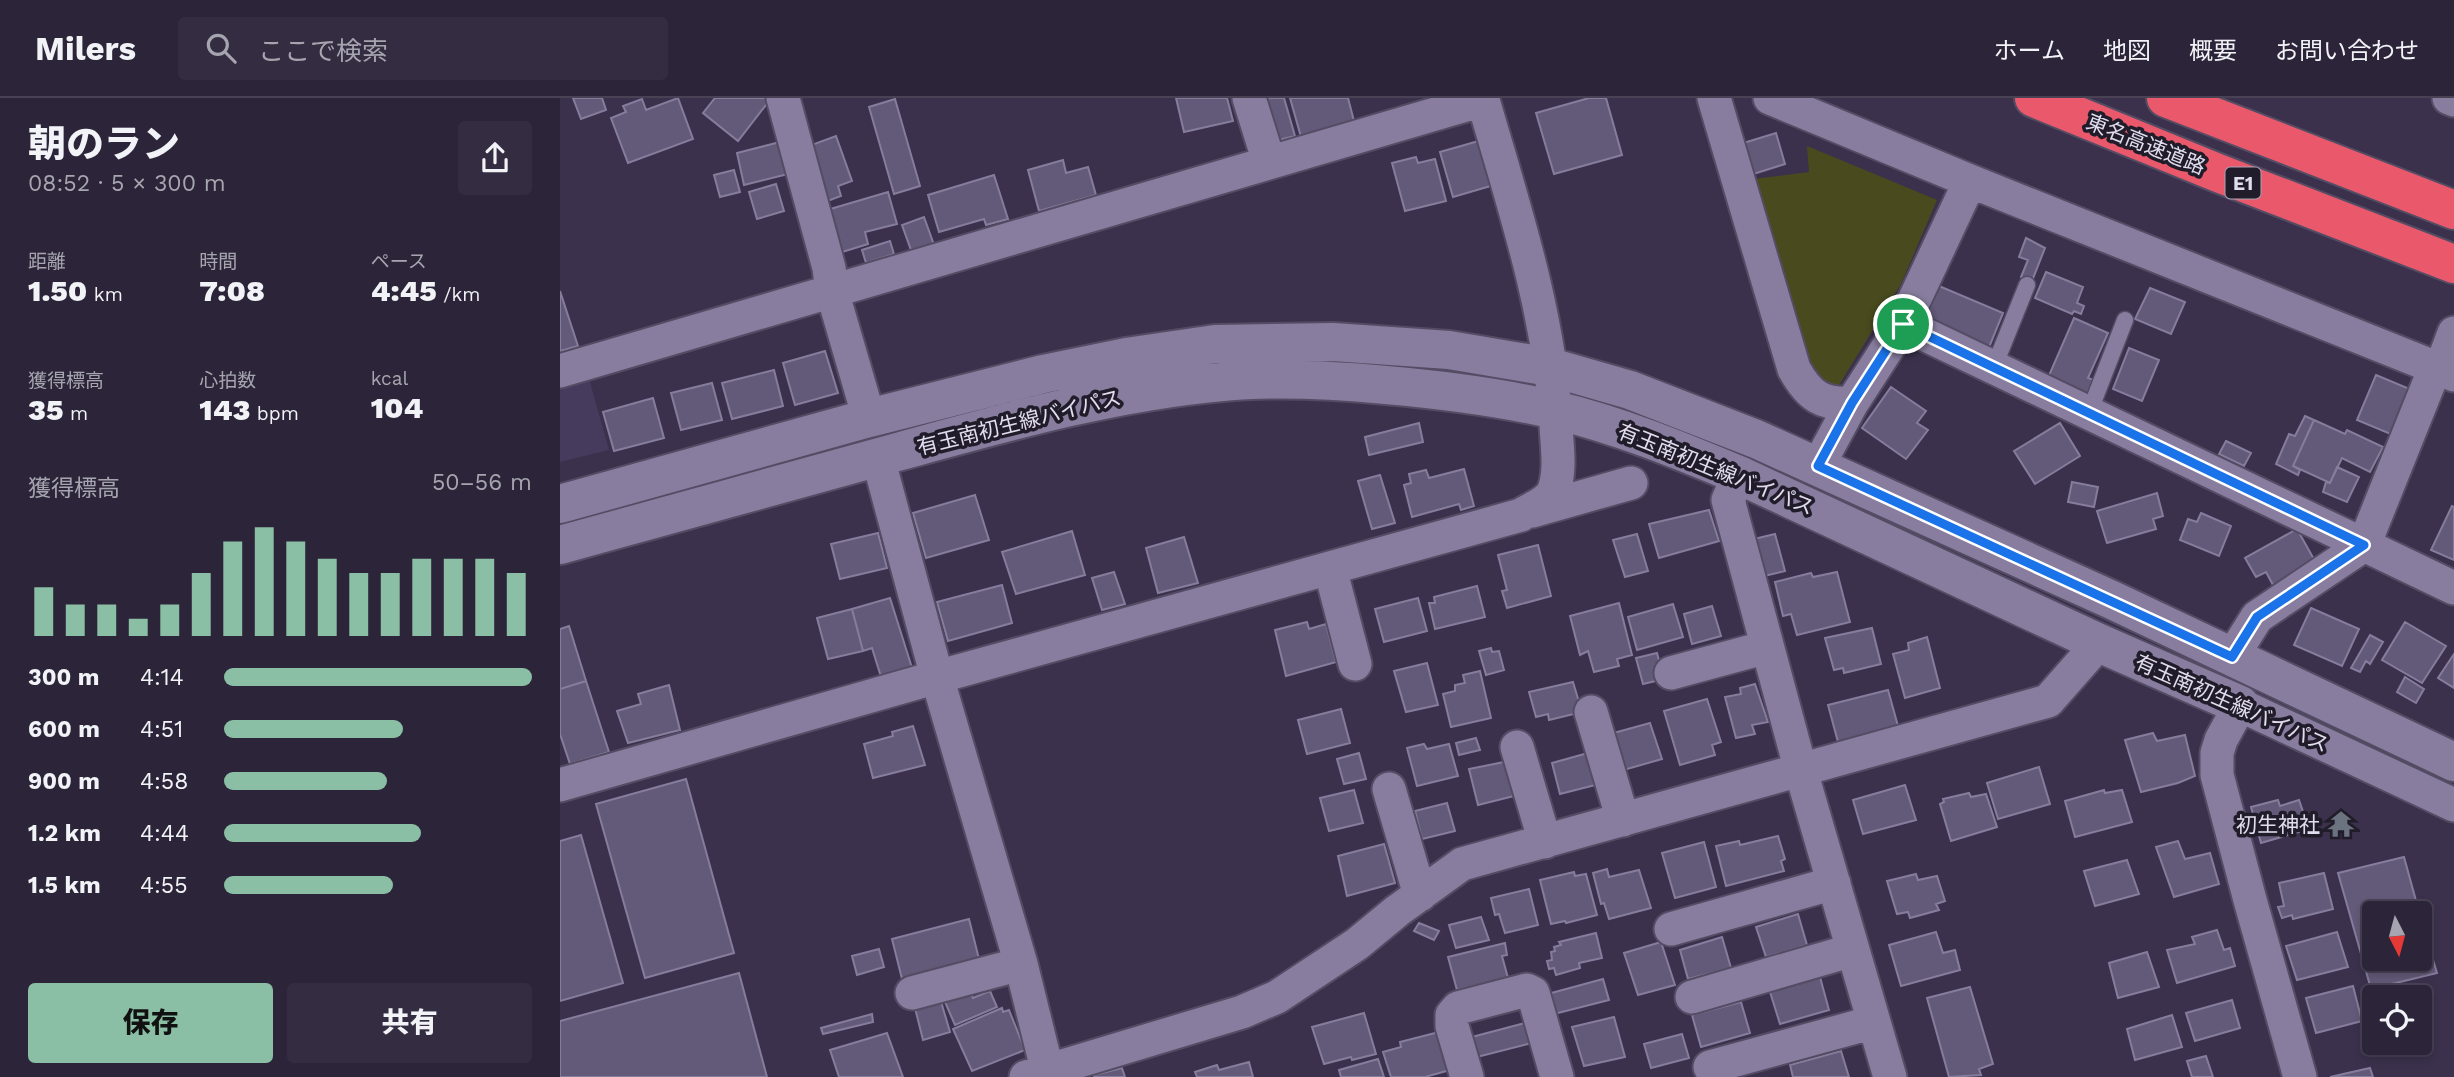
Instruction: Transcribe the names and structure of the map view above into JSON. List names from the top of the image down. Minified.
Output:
{"streets":{"highway":["東名高速道路","E1"],"street":["有玉南初生線バイパス"]},"places":{"temple":["初生神社"]},"north":"bottom","page":{"header":"Milers","search":"ここで検索","nav":["ホーム","地図","概要","お問い合わせ"],"heading":["朝のラン","08:52 · 5 × 300 m"],"stats":[["距離","1.50 km"],["時間","7:08"],["ペース","4:45 /km"],["獲得標高","35 m"],["心拍数","143 bpm"],["kcal","104"]],"chart":["獲得標高","50–56 m"],"list":[{"name":"300 m","note":"4:14"},{"name":"600 m","note":"4:51"},{"name":"900 m","note":"4:58"},{"name":"1.2 km","note":"4:44"},{"name":"1.5 km","note":"4:55"}],"buttons":["保存","共有"]}}
